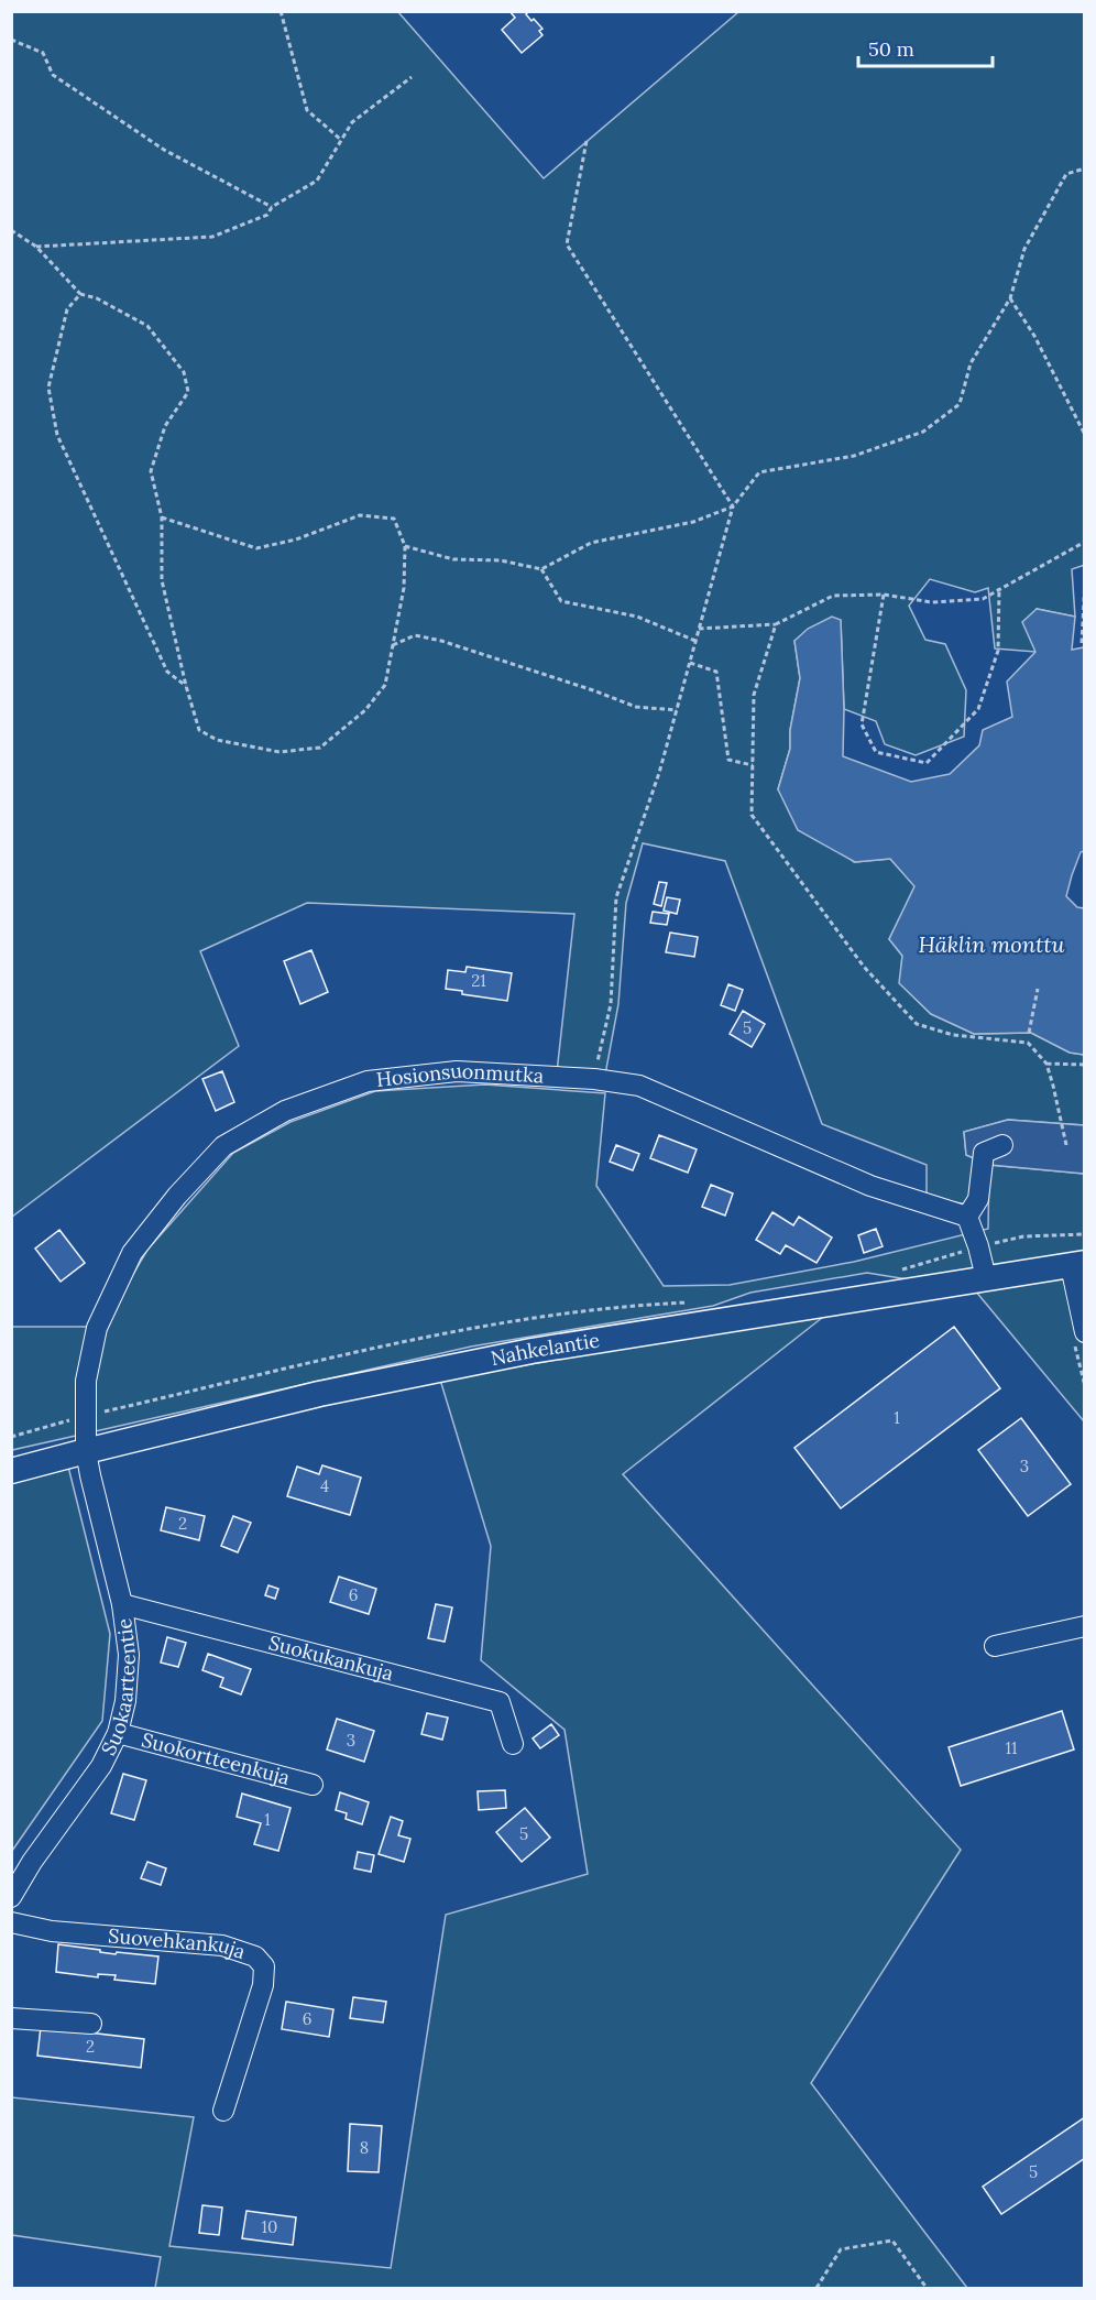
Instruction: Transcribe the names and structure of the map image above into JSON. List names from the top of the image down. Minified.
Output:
{"streets":{"main road":["Nahkelantie"],"street":["Hosionsuonmutka","Suokukankuja","Suokaarteentie","Suokortteenkuja","Suovehkankuja"]},"crossings":[["Hosionsuonmutka","Nahkelantie"],["Hosionsuonmutka","Suokaarteentie"],["Nahkelantie","Suokaarteentie"],["Suokukankuja","Suokaarteentie"],["Suokaarteentie","Suokortteenkuja"]],"water":["Häklin monttu"],"house_numbers":["21","5","1","3","4","2","6","3","11","1","5","6","2","8","5","10"],"scale_bar":"50 m"}
